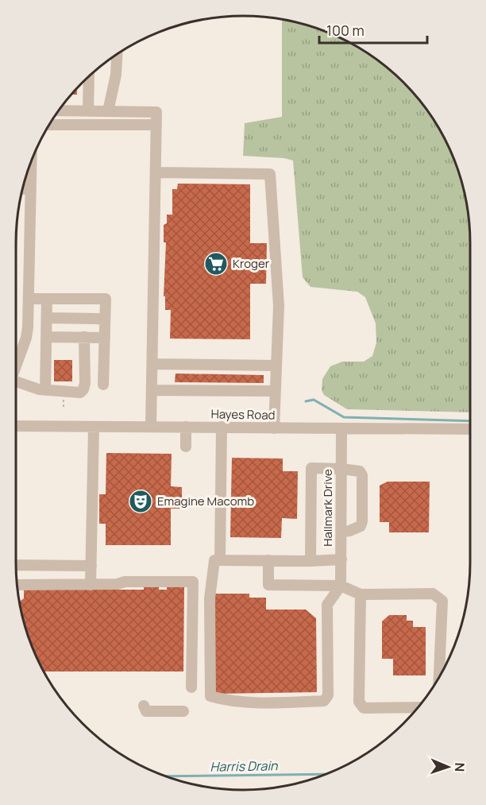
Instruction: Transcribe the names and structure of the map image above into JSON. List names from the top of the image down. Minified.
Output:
{"streets":{"street":["Hayes Road","Hallmark Drive"]},"crossings":[["Hayes Road","Hallmark Drive"]],"water":["Harris Drain"],"places":{"supermarket":["Kroger"],"theatre":["Emagine Macomb"]},"scale_bar":"100 m","north":"right"}
